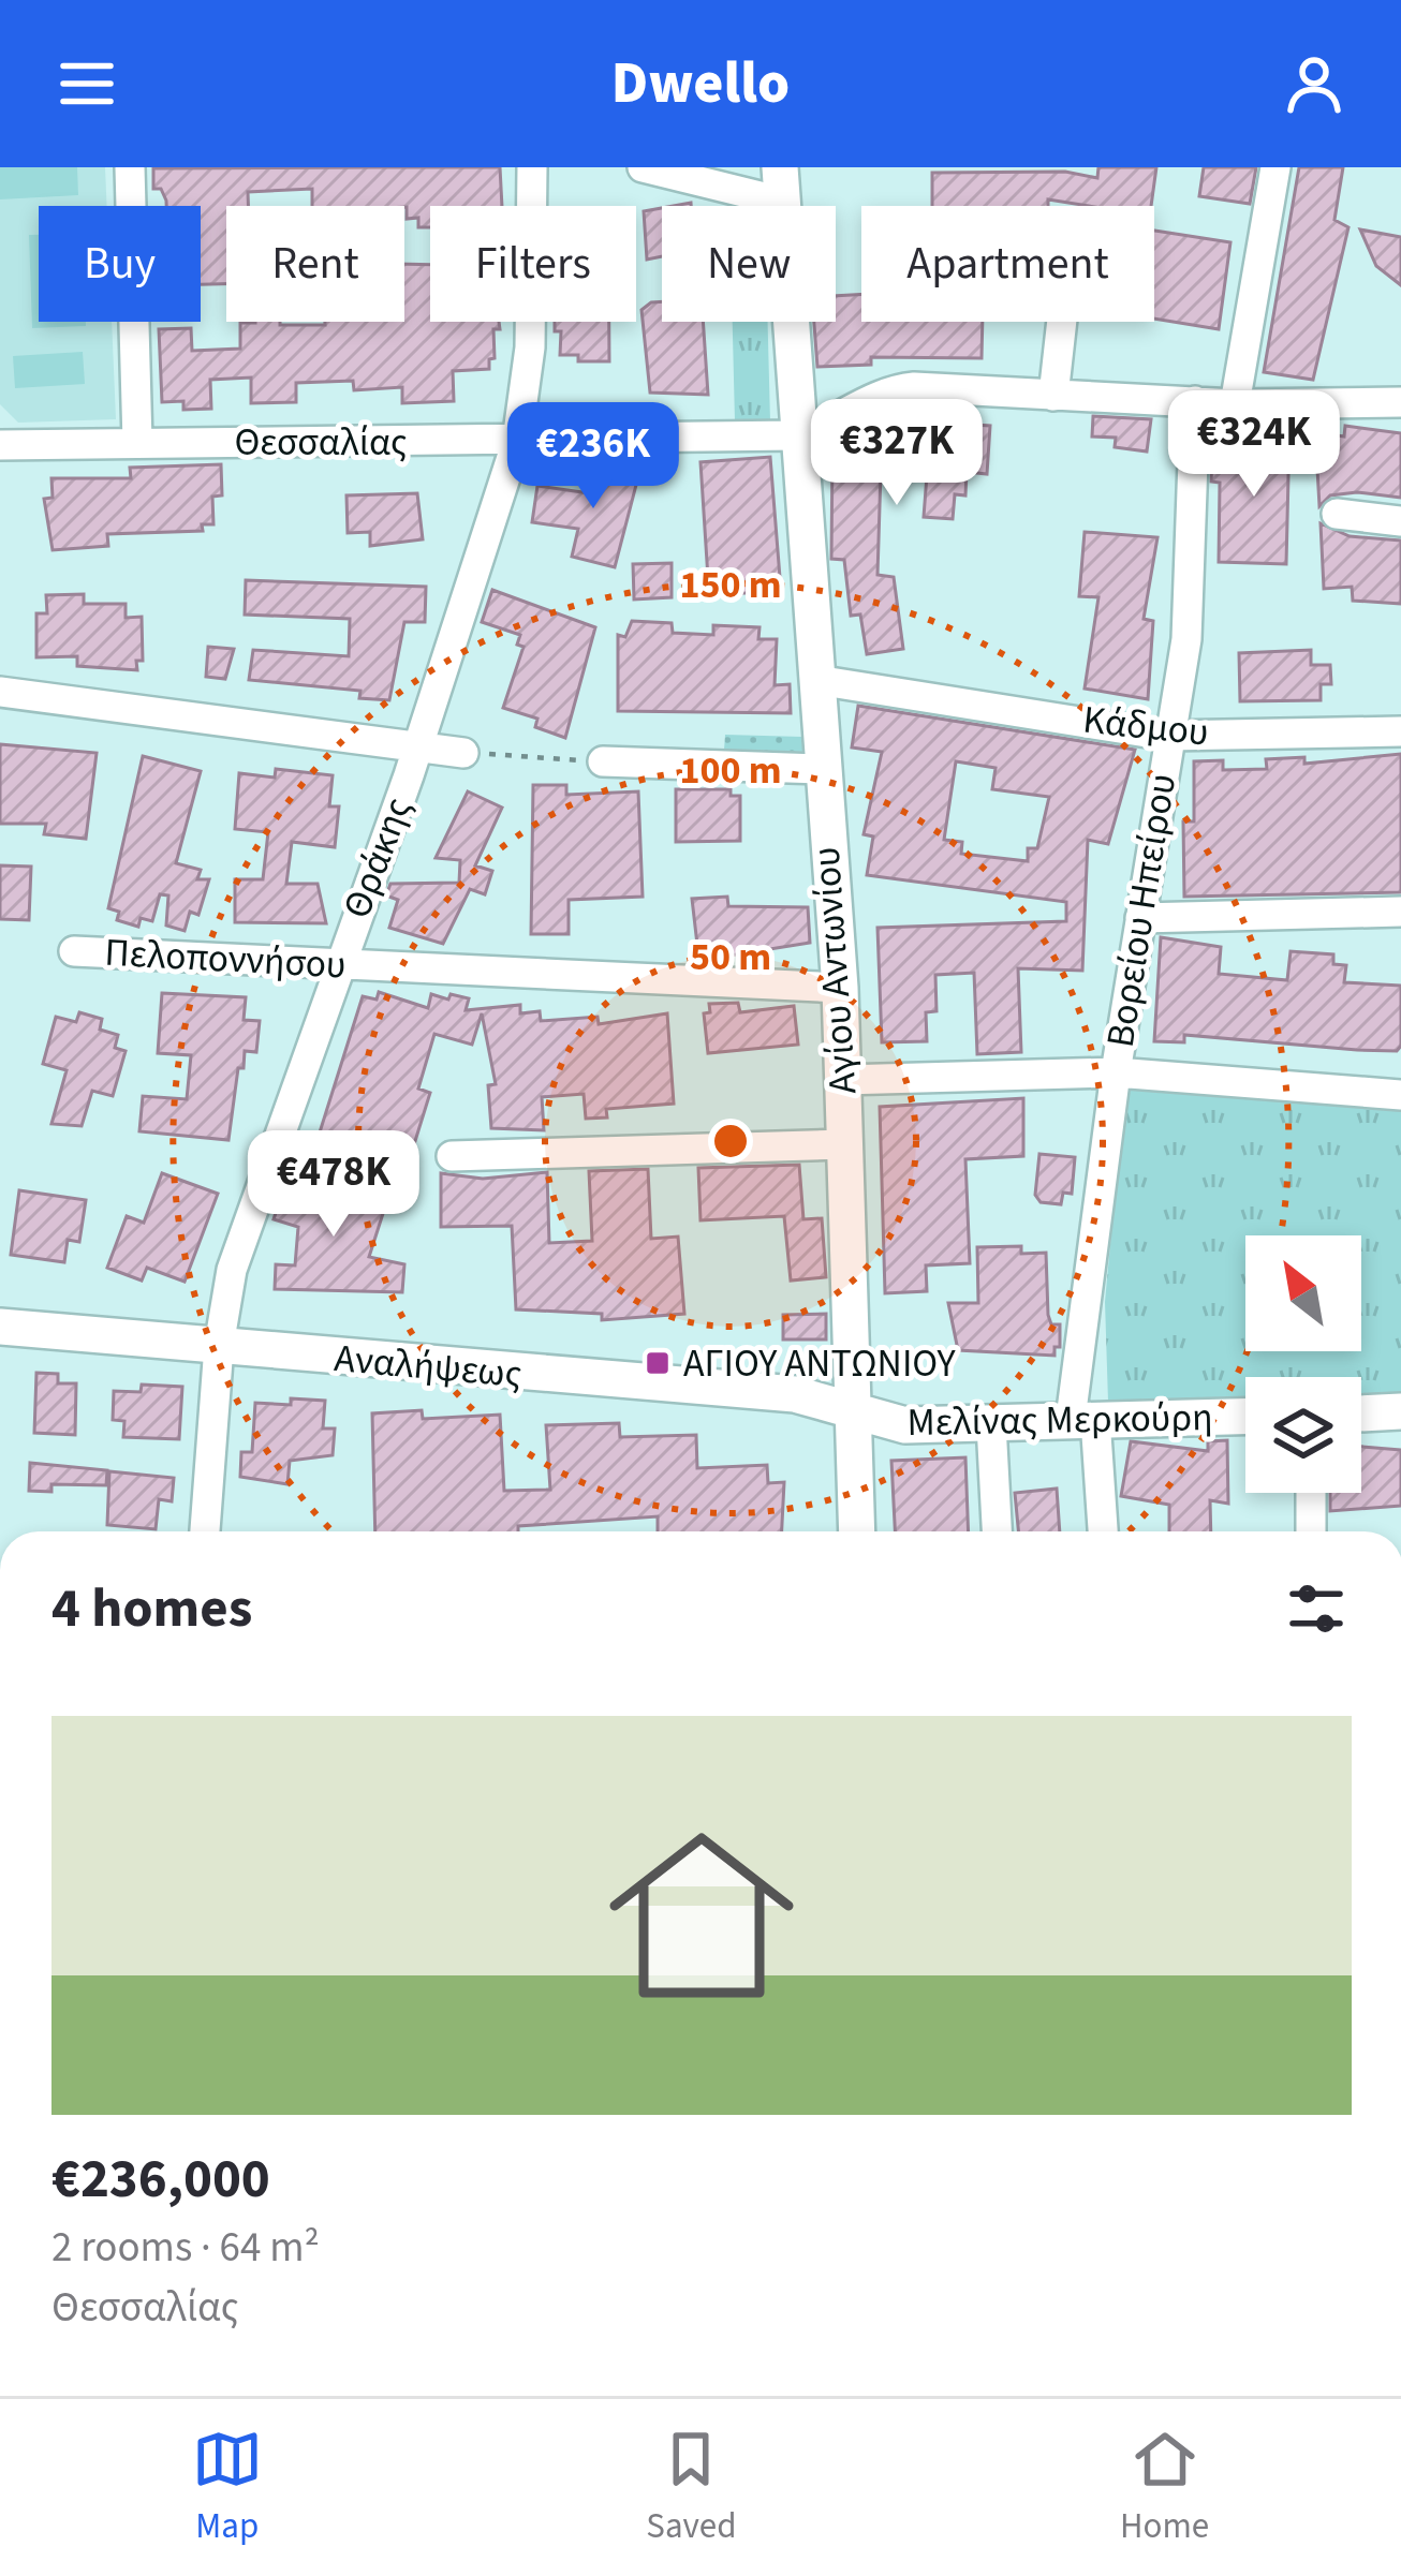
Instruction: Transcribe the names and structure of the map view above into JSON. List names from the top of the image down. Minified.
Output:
{"streets":{"street":["Θεσσαλίας","Κάδμου","Θράκης","Βορείου Ηπείρου","Πελοποννήσου","Αγίου Αντωνίου","Αναλήψεως","Μελίνας Μερκούρη"]},"crossings":[["Θεσσαλίας","Θράκης"],["Θεσσαλίας","Αγίου Αντωνίου"],["Κάδμου","Βορείου Ηπείρου"],["Κάδμου","Αγίου Αντωνίου"],["Θράκης","Πελοποννήσου"],["Θράκης","Αναλήψεως"],["Βορείου Ηπείρου","Μελίνας Μερκούρη"],["Πελοποννήσου","Αγίου Αντωνίου"],["Αγίου Αντωνίου","Αναλήψεως"],["Αγίου Αντωνίου","Μελίνας Μερκούρη"],["Αναλήψεως","Μελίνας Μερκούρη"]],"places":{"transit":["ΑΓΙΟΥ ΑΝΤΩΝΙΟΥ"]},"north":"top left","page":{"header":"Dwello","chip":["Buy","Rent","Filters","New","Apartment"],"price":["€324K","€327K","€236K","€478K"],"heading":"4 homes","list":[{"name":"€236,000","note":"2 rooms · 64 m² · Θεσσαλίας"}],"tabs":["Map","Saved","Home"]},"rings":["150 m","100 m","50 m"]}
